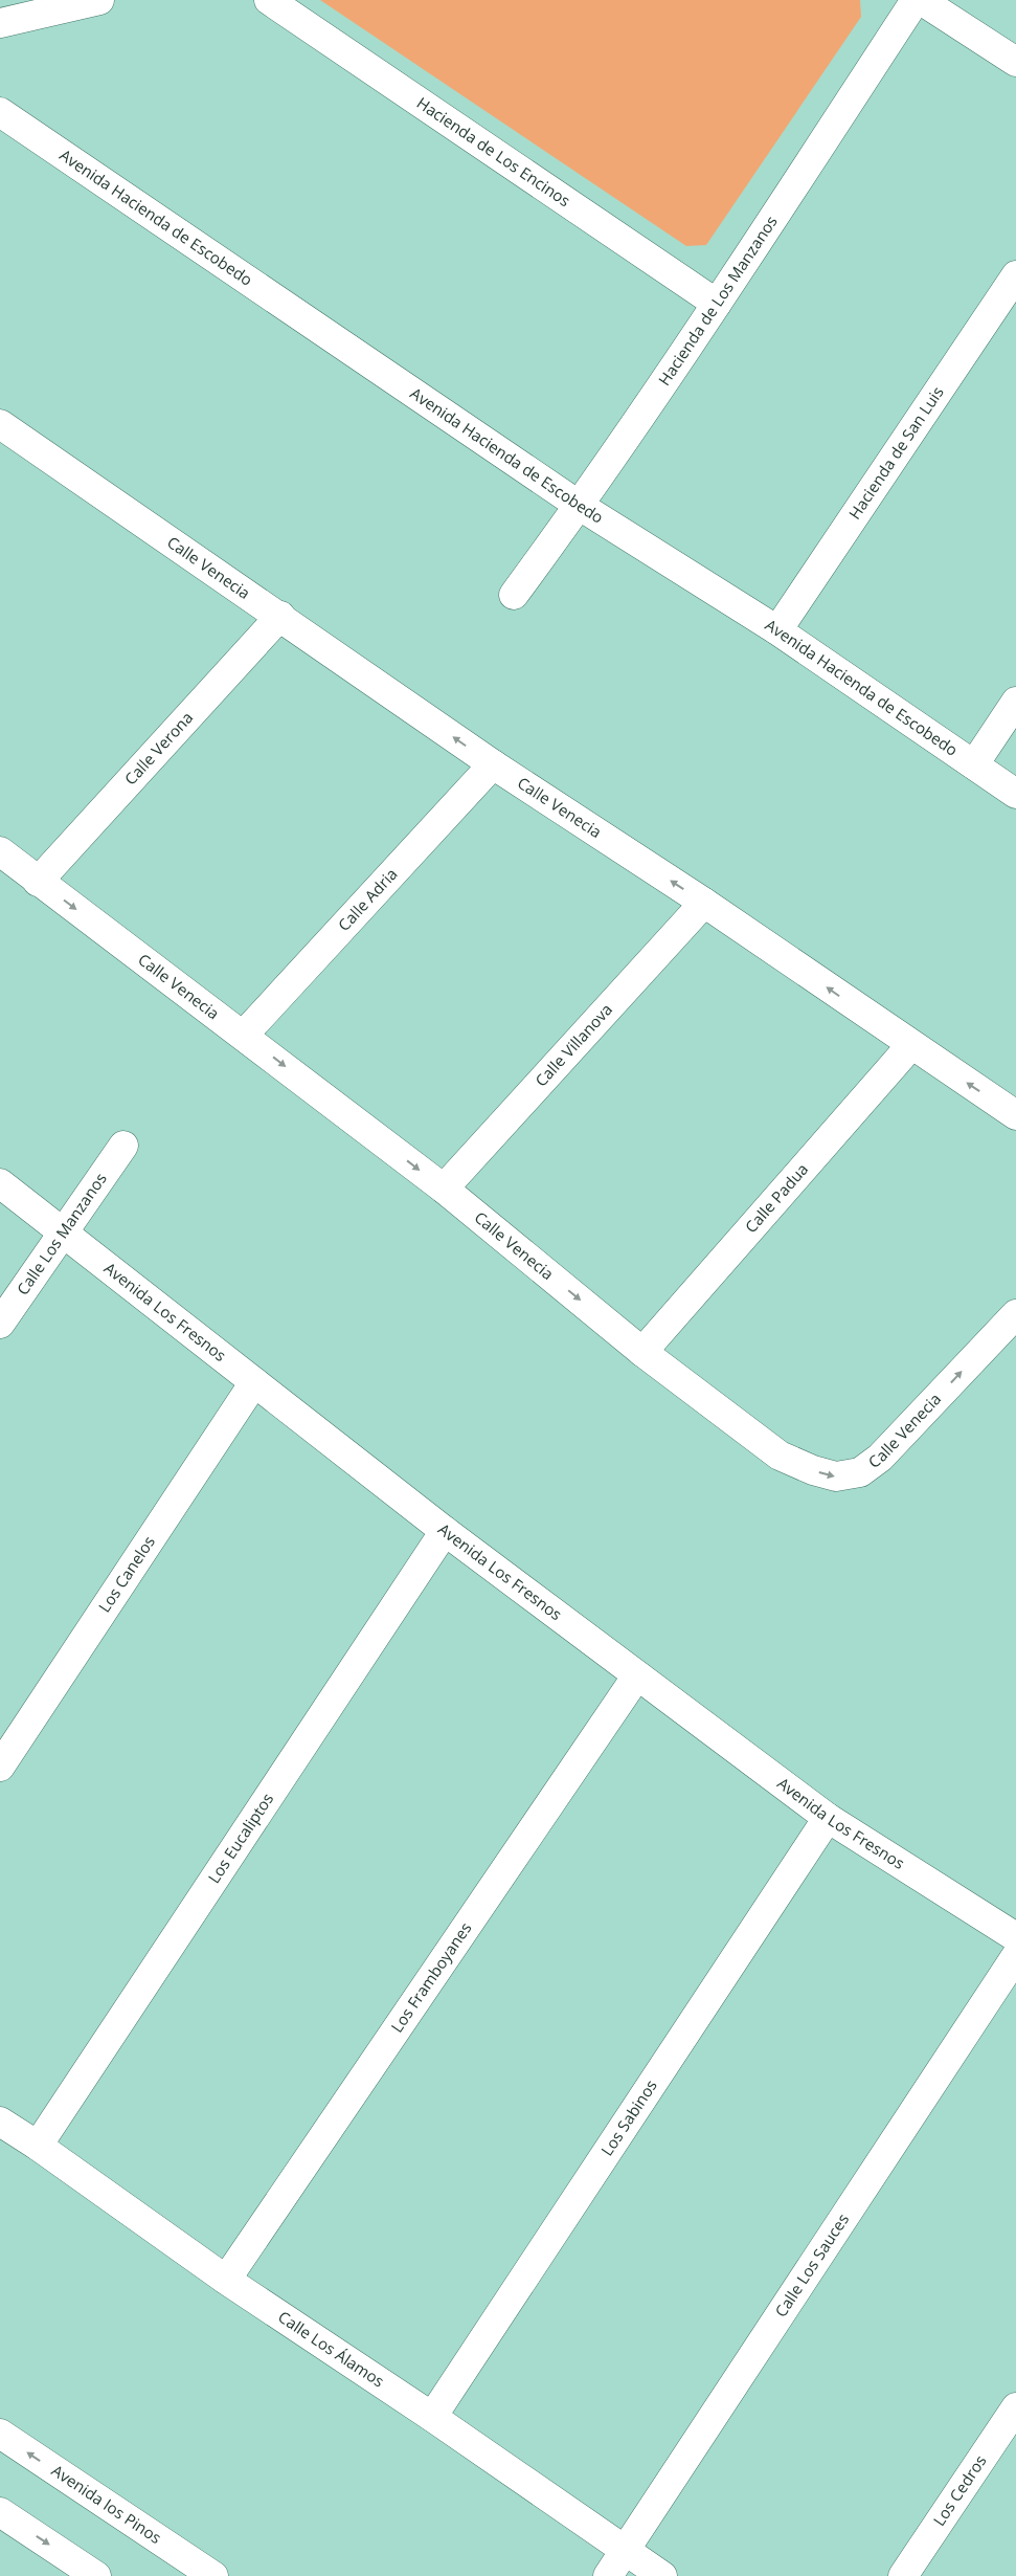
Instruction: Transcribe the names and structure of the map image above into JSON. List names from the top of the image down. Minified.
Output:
{"streets":{"street":["Hacienda de Los Encinos","Avenida Hacienda de Escobedo","Hacienda de Los Manzanos","Hacienda de San Luis","Calle Venecia","Calle Verona","Calle Adria","Calle Villanova","Calle Padua","Calle Los Manzanos","Avenida Los Fresnos","Los Canelos","Los Eucaliptos","Los Framboyanes","Los Sabinos","Calle Los Sauces","Calle Los Álamos","Los Cedros","Avenida los Pinos"]},"crossings":[["Hacienda de Los Encinos","Hacienda de Los Manzanos"],["Avenida Hacienda de Escobedo","Hacienda de Los Manzanos"],["Avenida Hacienda de Escobedo","Hacienda de San Luis"],["Calle Venecia","Calle Verona"],["Calle Venecia","Calle Adria"],["Calle Venecia","Calle Villanova"],["Calle Venecia","Calle Padua"],["Calle Los Manzanos","Avenida Los Fresnos"],["Avenida Los Fresnos","Los Canelos"],["Avenida Los Fresnos","Los Eucaliptos"],["Avenida Los Fresnos","Los Framboyanes"],["Avenida Los Fresnos","Los Sabinos"],["Los Eucaliptos","Calle Los Álamos"],["Los Framboyanes","Calle Los Álamos"],["Los Sabinos","Calle Los Álamos"],["Calle Los Sauces","Calle Los Álamos"]]}
